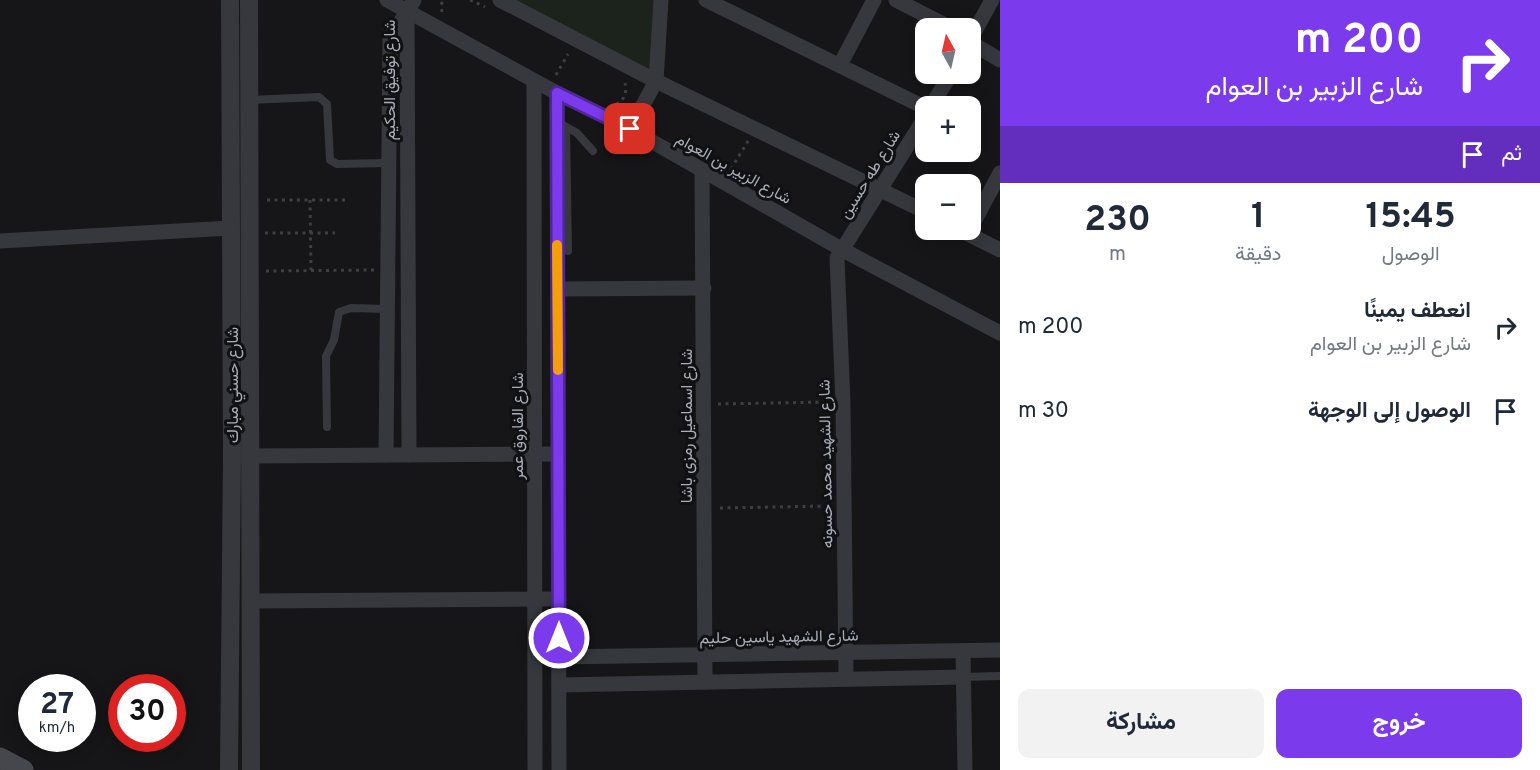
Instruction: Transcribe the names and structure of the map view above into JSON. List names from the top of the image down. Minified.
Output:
{"streets":{"street":["شارع توفيق الحكيم","شارع الزبير بن العوام","شارع طه حسين","شارع حسني مبارك","شارع الفاروق عمر","شارع اسماعيل رمزى باشا","شارع الشهيد محمد حسونه","شارع الشهيد ياسين حليم"]},"crossings":[["شارع توفيق الحكيم","شارع الزبير بن العوام"],["شارع الزبير بن العوام","شارع طه حسين"],["شارع الزبير بن العوام","شارع الفاروق عمر"],["شارع الزبير بن العوام","شارع اسماعيل رمزى باشا"],["شارع الزبير بن العوام","شارع الشهيد محمد حسونه"],["شارع طه حسين","شارع الشهيد محمد حسونه"],["شارع اسماعيل رمزى باشا","شارع الشهيد ياسين حليم"],["شارع الشهيد محمد حسونه","شارع الشهيد ياسين حليم"]],"north":"top","page":{"turn":["200 m","شارع الزبير بن العوام"],"map_buttons":["+","−"],"then":"ثم","eta":["15:45","الوصول","1","دقيقة","230","m"],"list":[{"name":"انعطف يمينًا","note":"شارع الزبير بن العوام","value":"200 m"},{"name":"الوصول إلى الوجهة","value":"30 m"}],"speed":"27 km/h","limit":"30","buttons":["خروج","مشاركة"]}}
